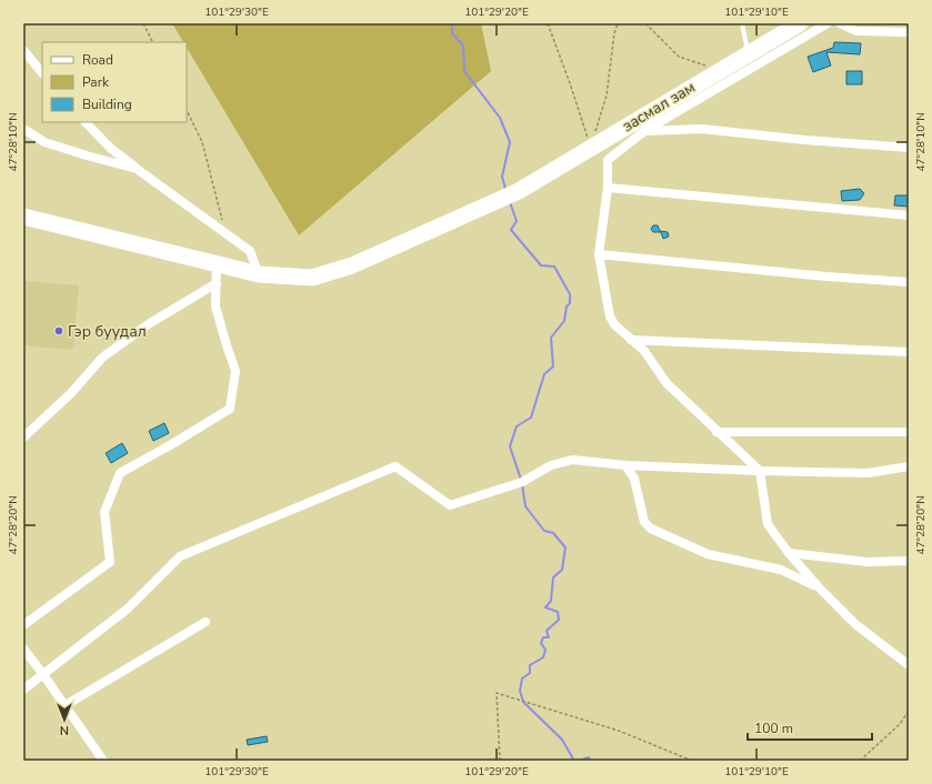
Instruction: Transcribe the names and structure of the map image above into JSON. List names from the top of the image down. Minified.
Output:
{"streets":{"highway":["засмал зам"]},"places":["Гэр буудал"],"legend":["Road","Park","Building"],"scale_bar":"100 m","north":"bottom","coordinates":["101°29'30\"E","101°29'20\"E","101°29'10\"E","47°28'10\"N","47°28'20\"N"]}
